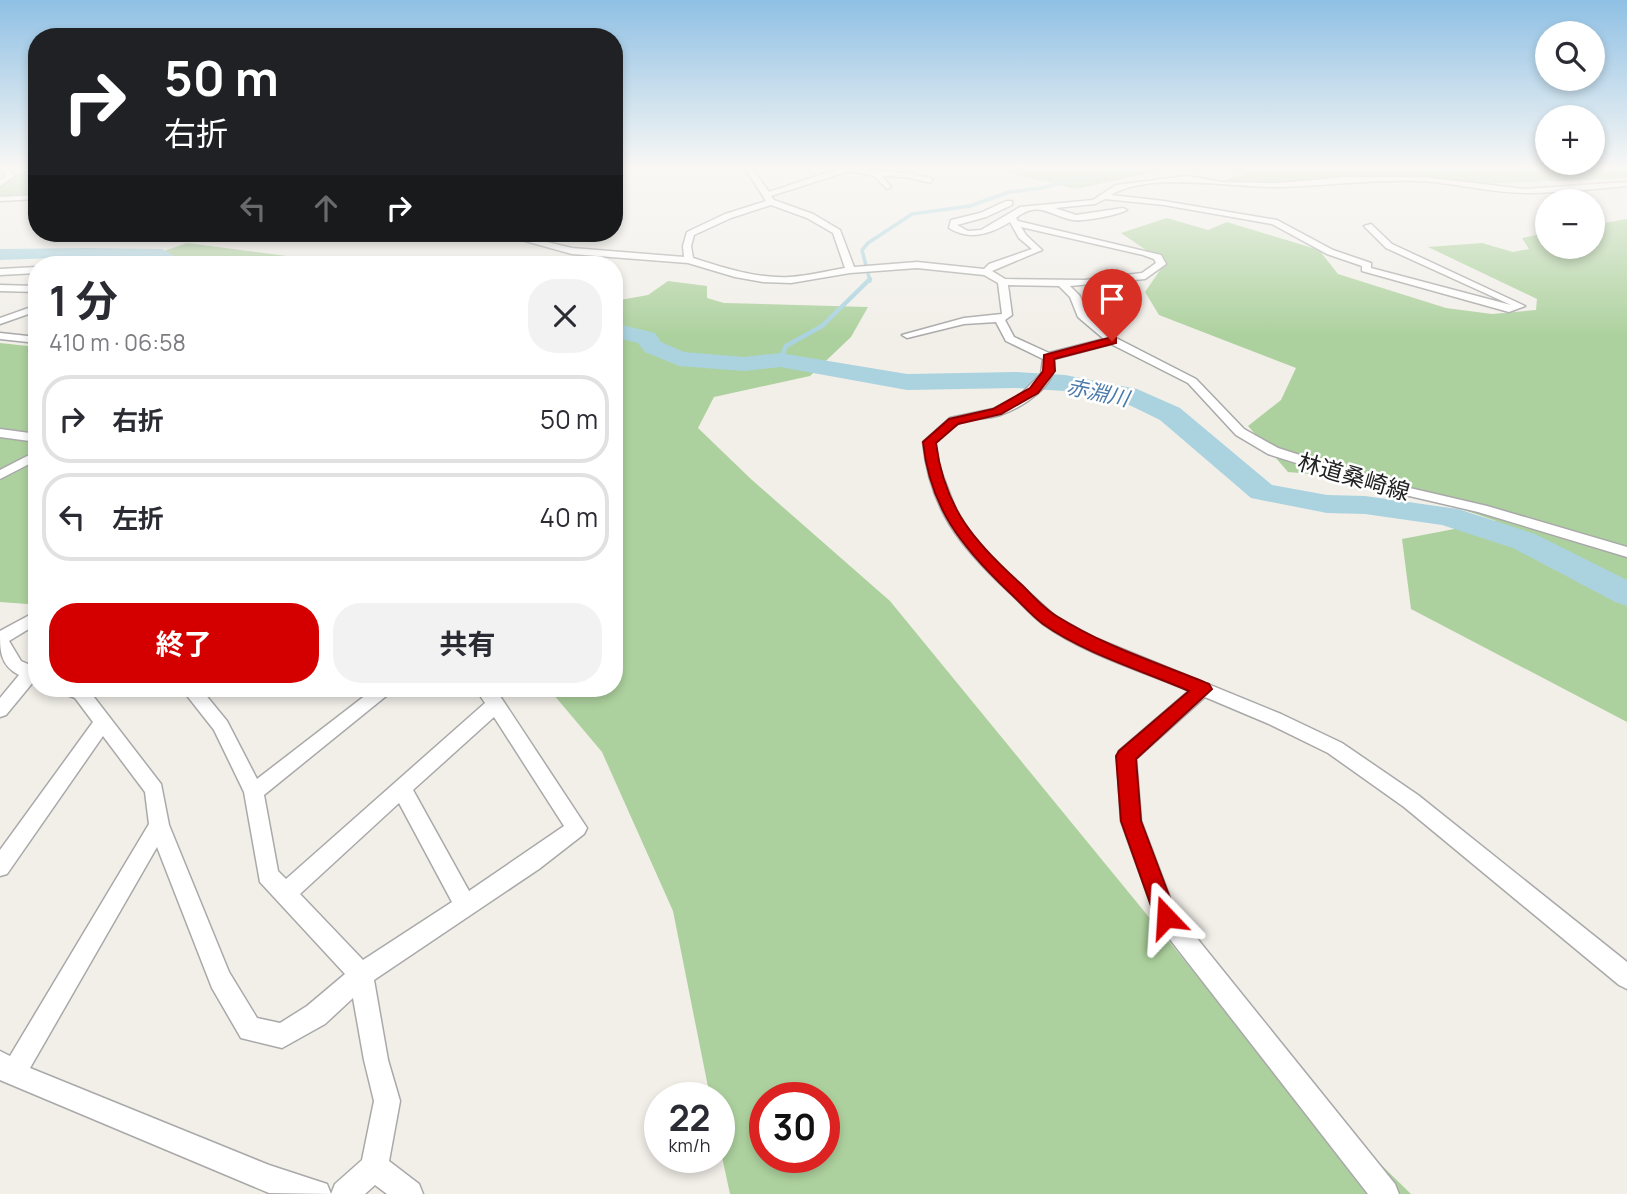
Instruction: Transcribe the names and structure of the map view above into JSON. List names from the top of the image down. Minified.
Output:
{"streets":{"street":["林道桑崎線"]},"water":["赤淵川"],"page":{"map_buttons":["+","−"],"turn":["50 m","右折"],"heading":["1 分","410 m · 06:58"],"list":[{"name":"右折","value":"50 m"},{"name":"左折","value":"40 m"}],"buttons":["終了","共有"],"speed":"22 km/h","limit":"30"}}
